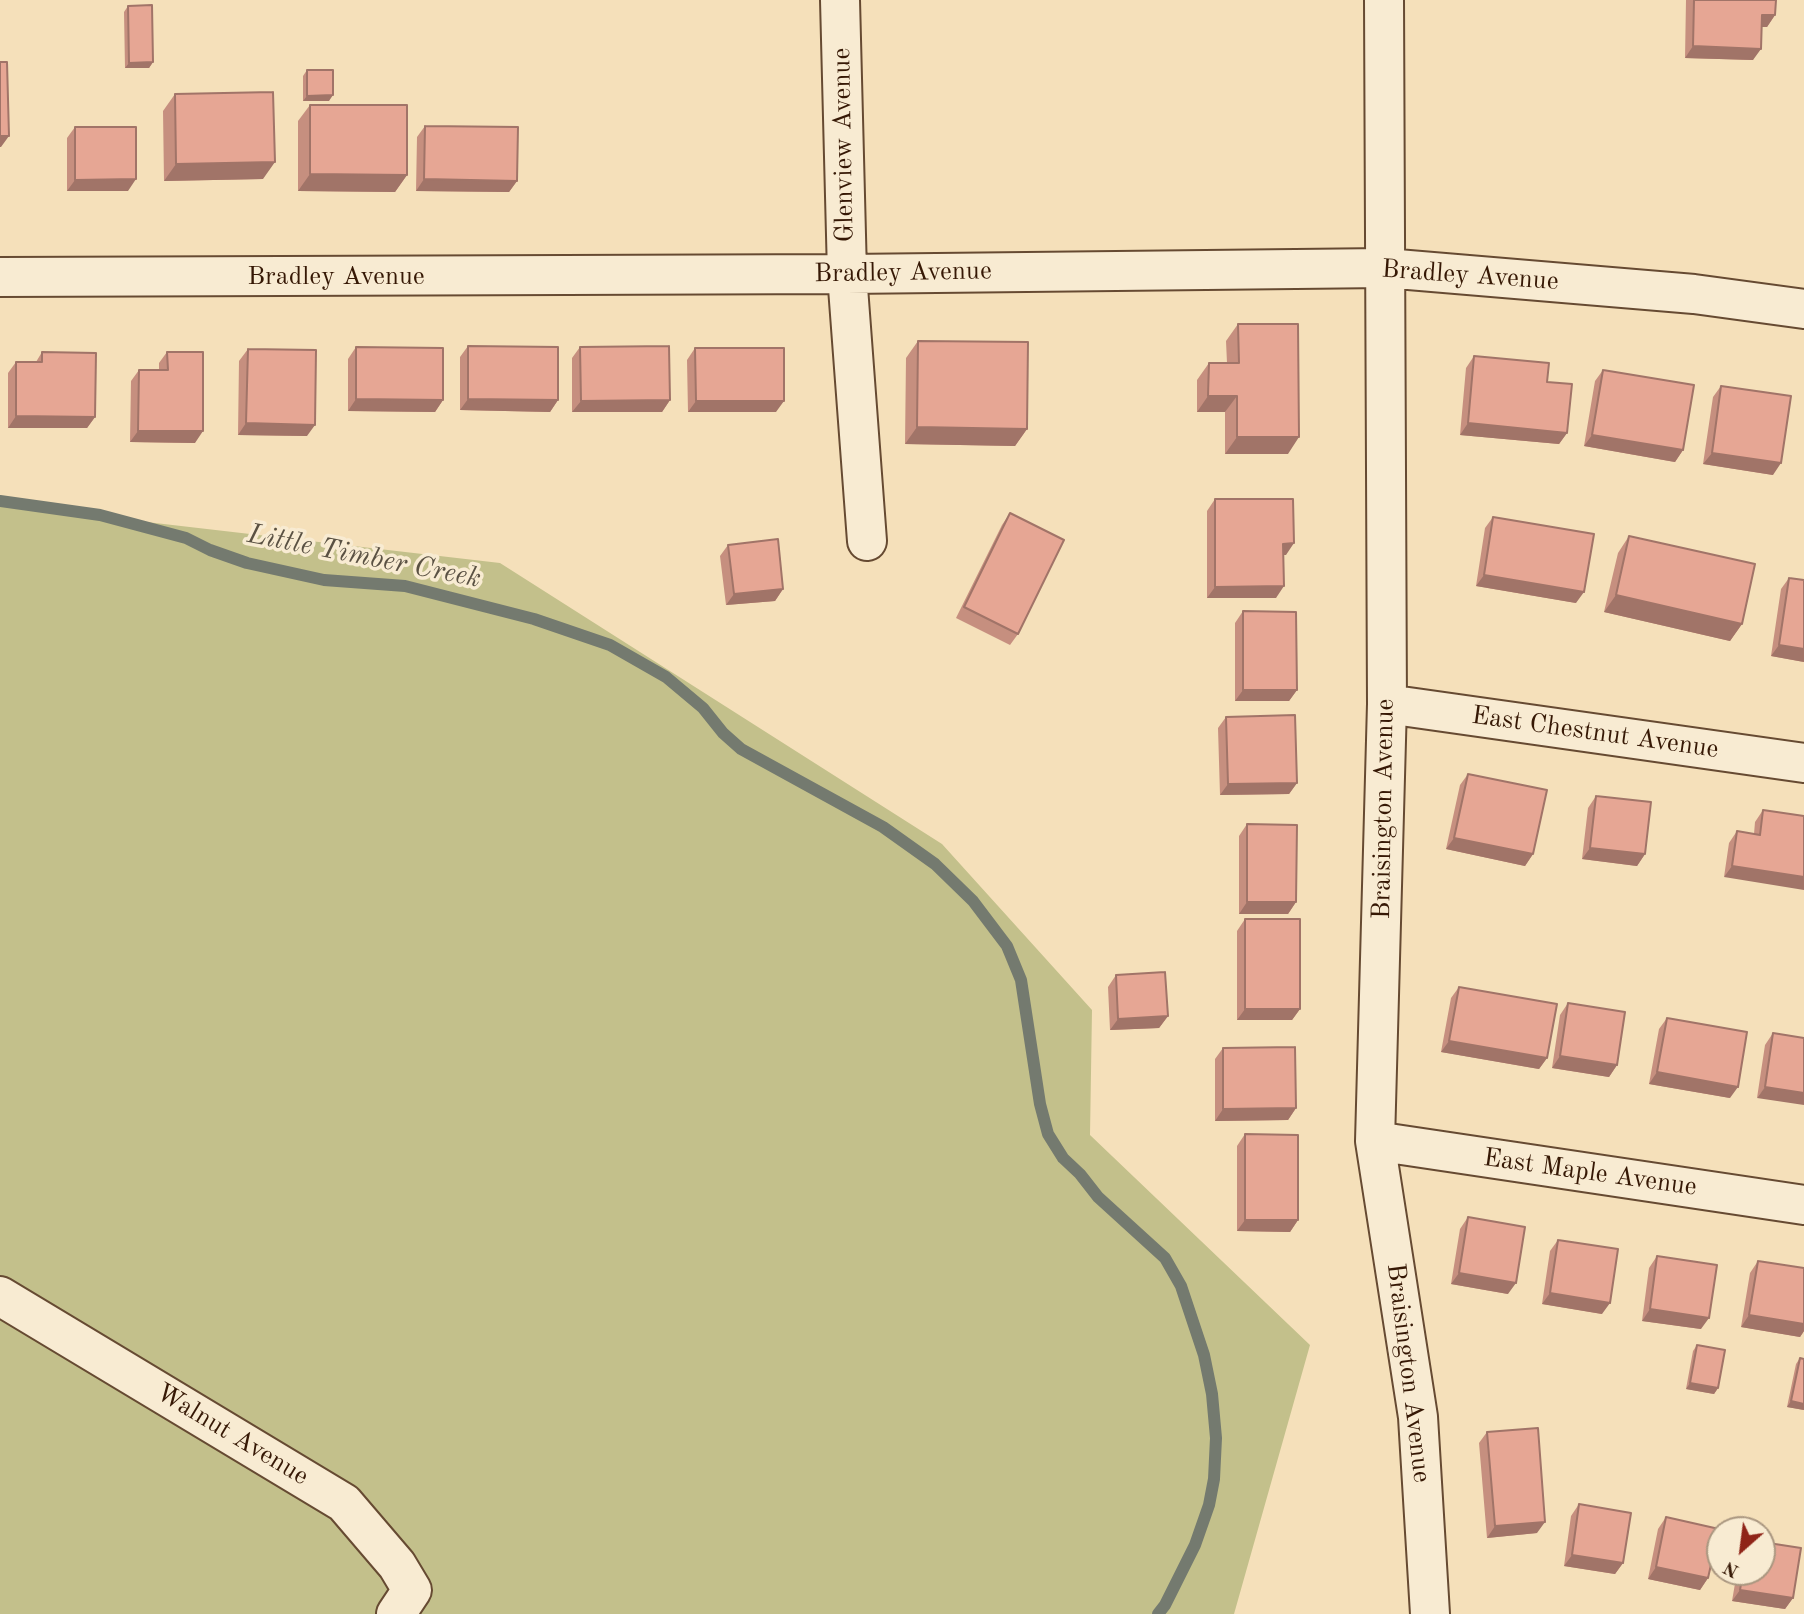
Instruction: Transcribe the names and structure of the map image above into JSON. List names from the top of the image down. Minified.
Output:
{"streets":{"street":["Glenview Avenue","Bradley Avenue","East Chestnut Avenue","Braisington Avenue","East Maple Avenue","Walnut Avenue"]},"crossings":[["Glenview Avenue","Bradley Avenue"],["Bradley Avenue","Braisington Avenue"],["East Chestnut Avenue","Braisington Avenue"],["Braisington Avenue","East Maple Avenue"]],"water":["Little Timber Creek"],"north":"bottom left"}
